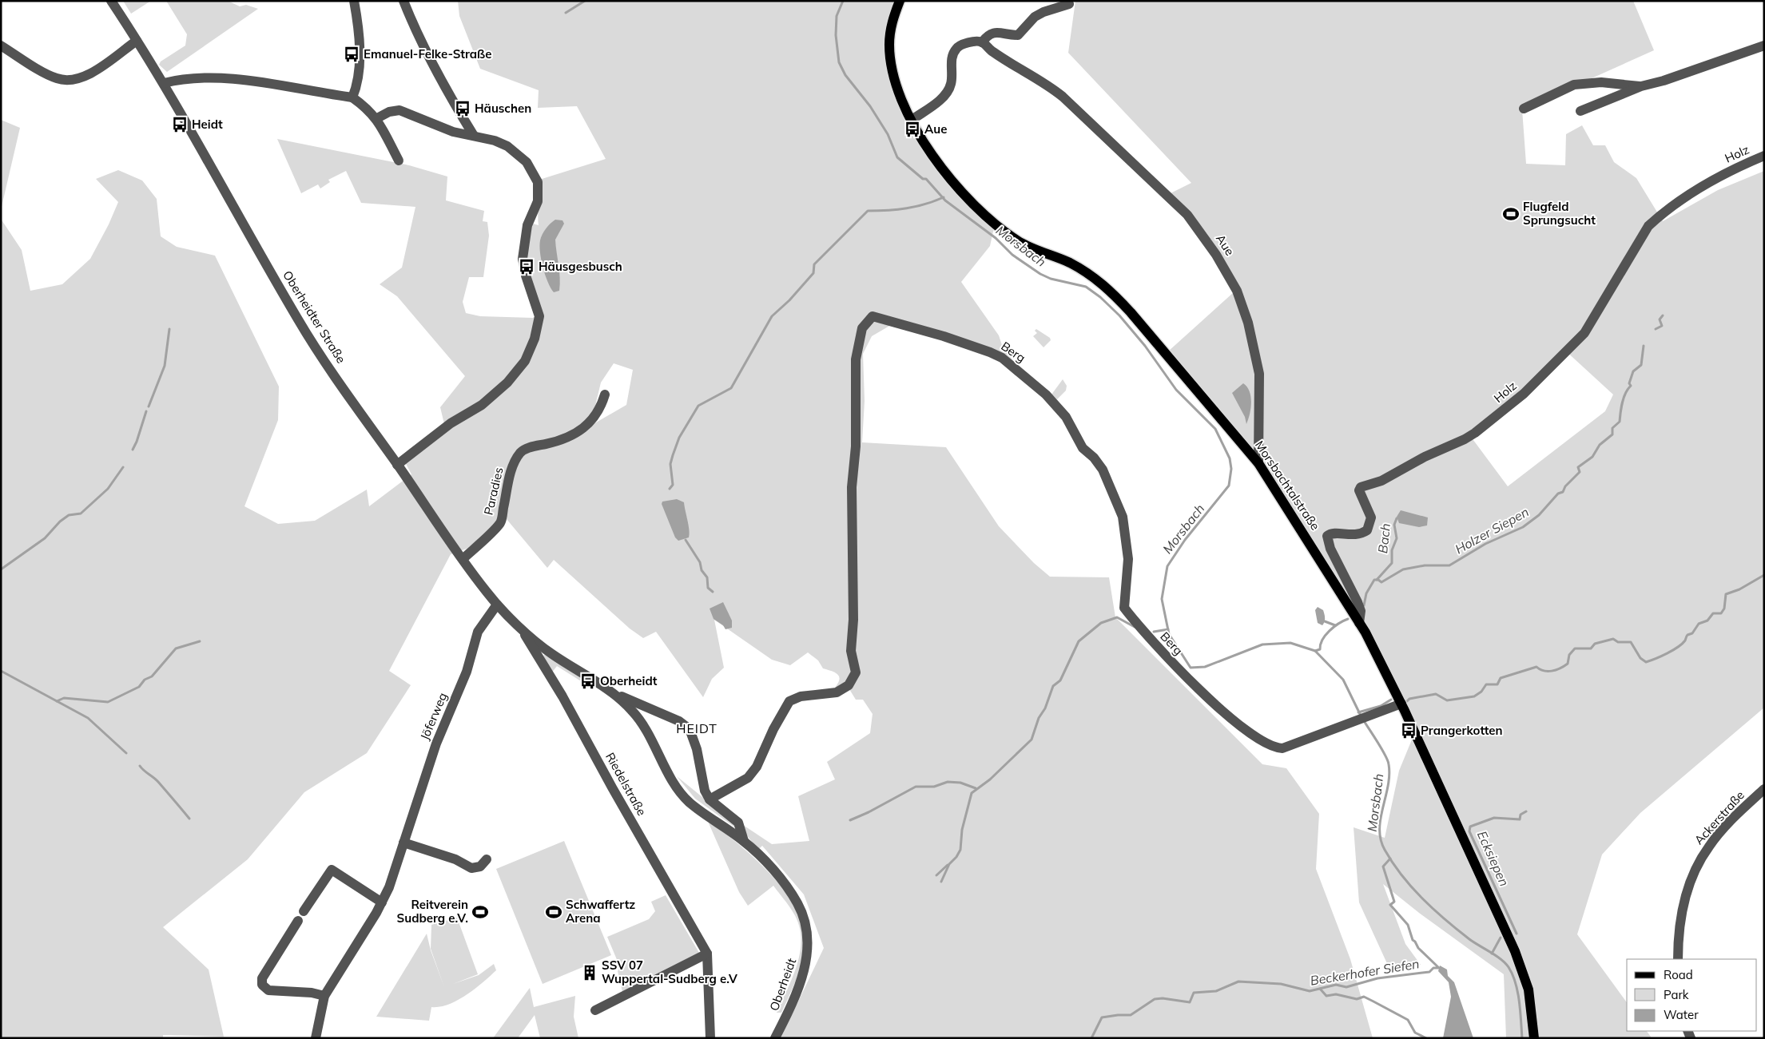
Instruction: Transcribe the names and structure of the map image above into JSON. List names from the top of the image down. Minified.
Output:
{"streets":{"main road":["Morsbachtalstraße"],"street":["Holz","Aue","Oberheidter Straße","Berg","Paradies","Jöferweg","Riedelstraße","Ackerstraße","Oberheidt"]},"crossings":[["Holz","Morsbachtalstraße"],["Aue","Morsbachtalstraße"],["Oberheidter Straße","Paradies"],["Oberheidter Straße","Jöferweg"],["Oberheidter Straße","Riedelstraße"],["Oberheidter Straße","Oberheidt"],["Berg","Morsbachtalstraße"],["Berg","Oberheidt"],["Riedelstraße","Oberheidt"]],"districts":["HEIDT"],"water":["Morsbach","Holzer Siepen","Bach","Ecksiepen","Beckerhofer Siefen"],"places":{"bus stop":["Emanuel-Felke-Straße","Häuschen","Heidt","Aue","Häusgesbusch","Oberheidt","Prangerkotten"],"sports":["Flugfeld Sprungsucht","Reitverein Sudberg e.V.","Schwaffertz Arena"],"building":["SSV 07 Wuppertal-Sudberg e.V"]},"legend":["Road","Park","Water"]}
